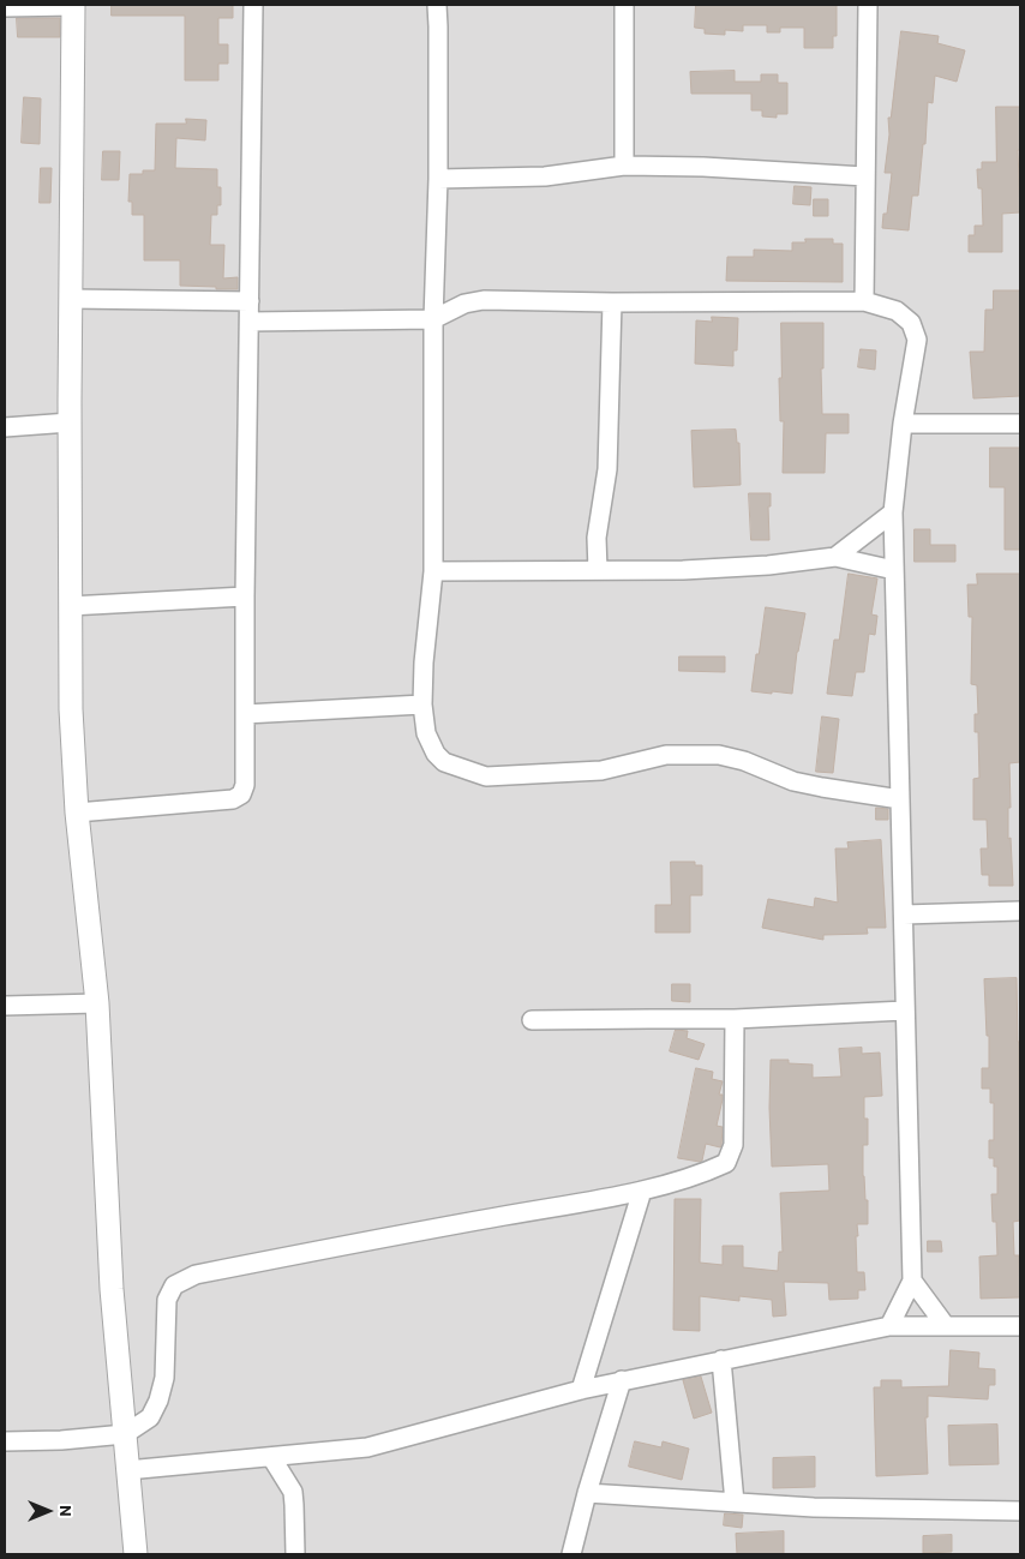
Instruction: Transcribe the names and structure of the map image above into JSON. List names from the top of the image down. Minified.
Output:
{"north":"right"}
